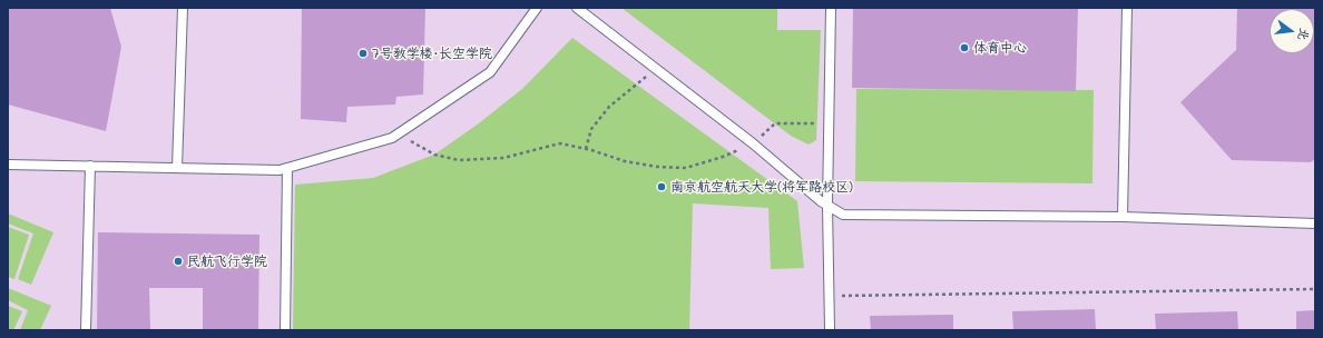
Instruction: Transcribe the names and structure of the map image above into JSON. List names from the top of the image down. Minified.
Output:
{"places":["体育中心","7号教学楼·长空学院","南京航空航天大学(将军路校区)","民航飞行学院"],"north":"right"}
